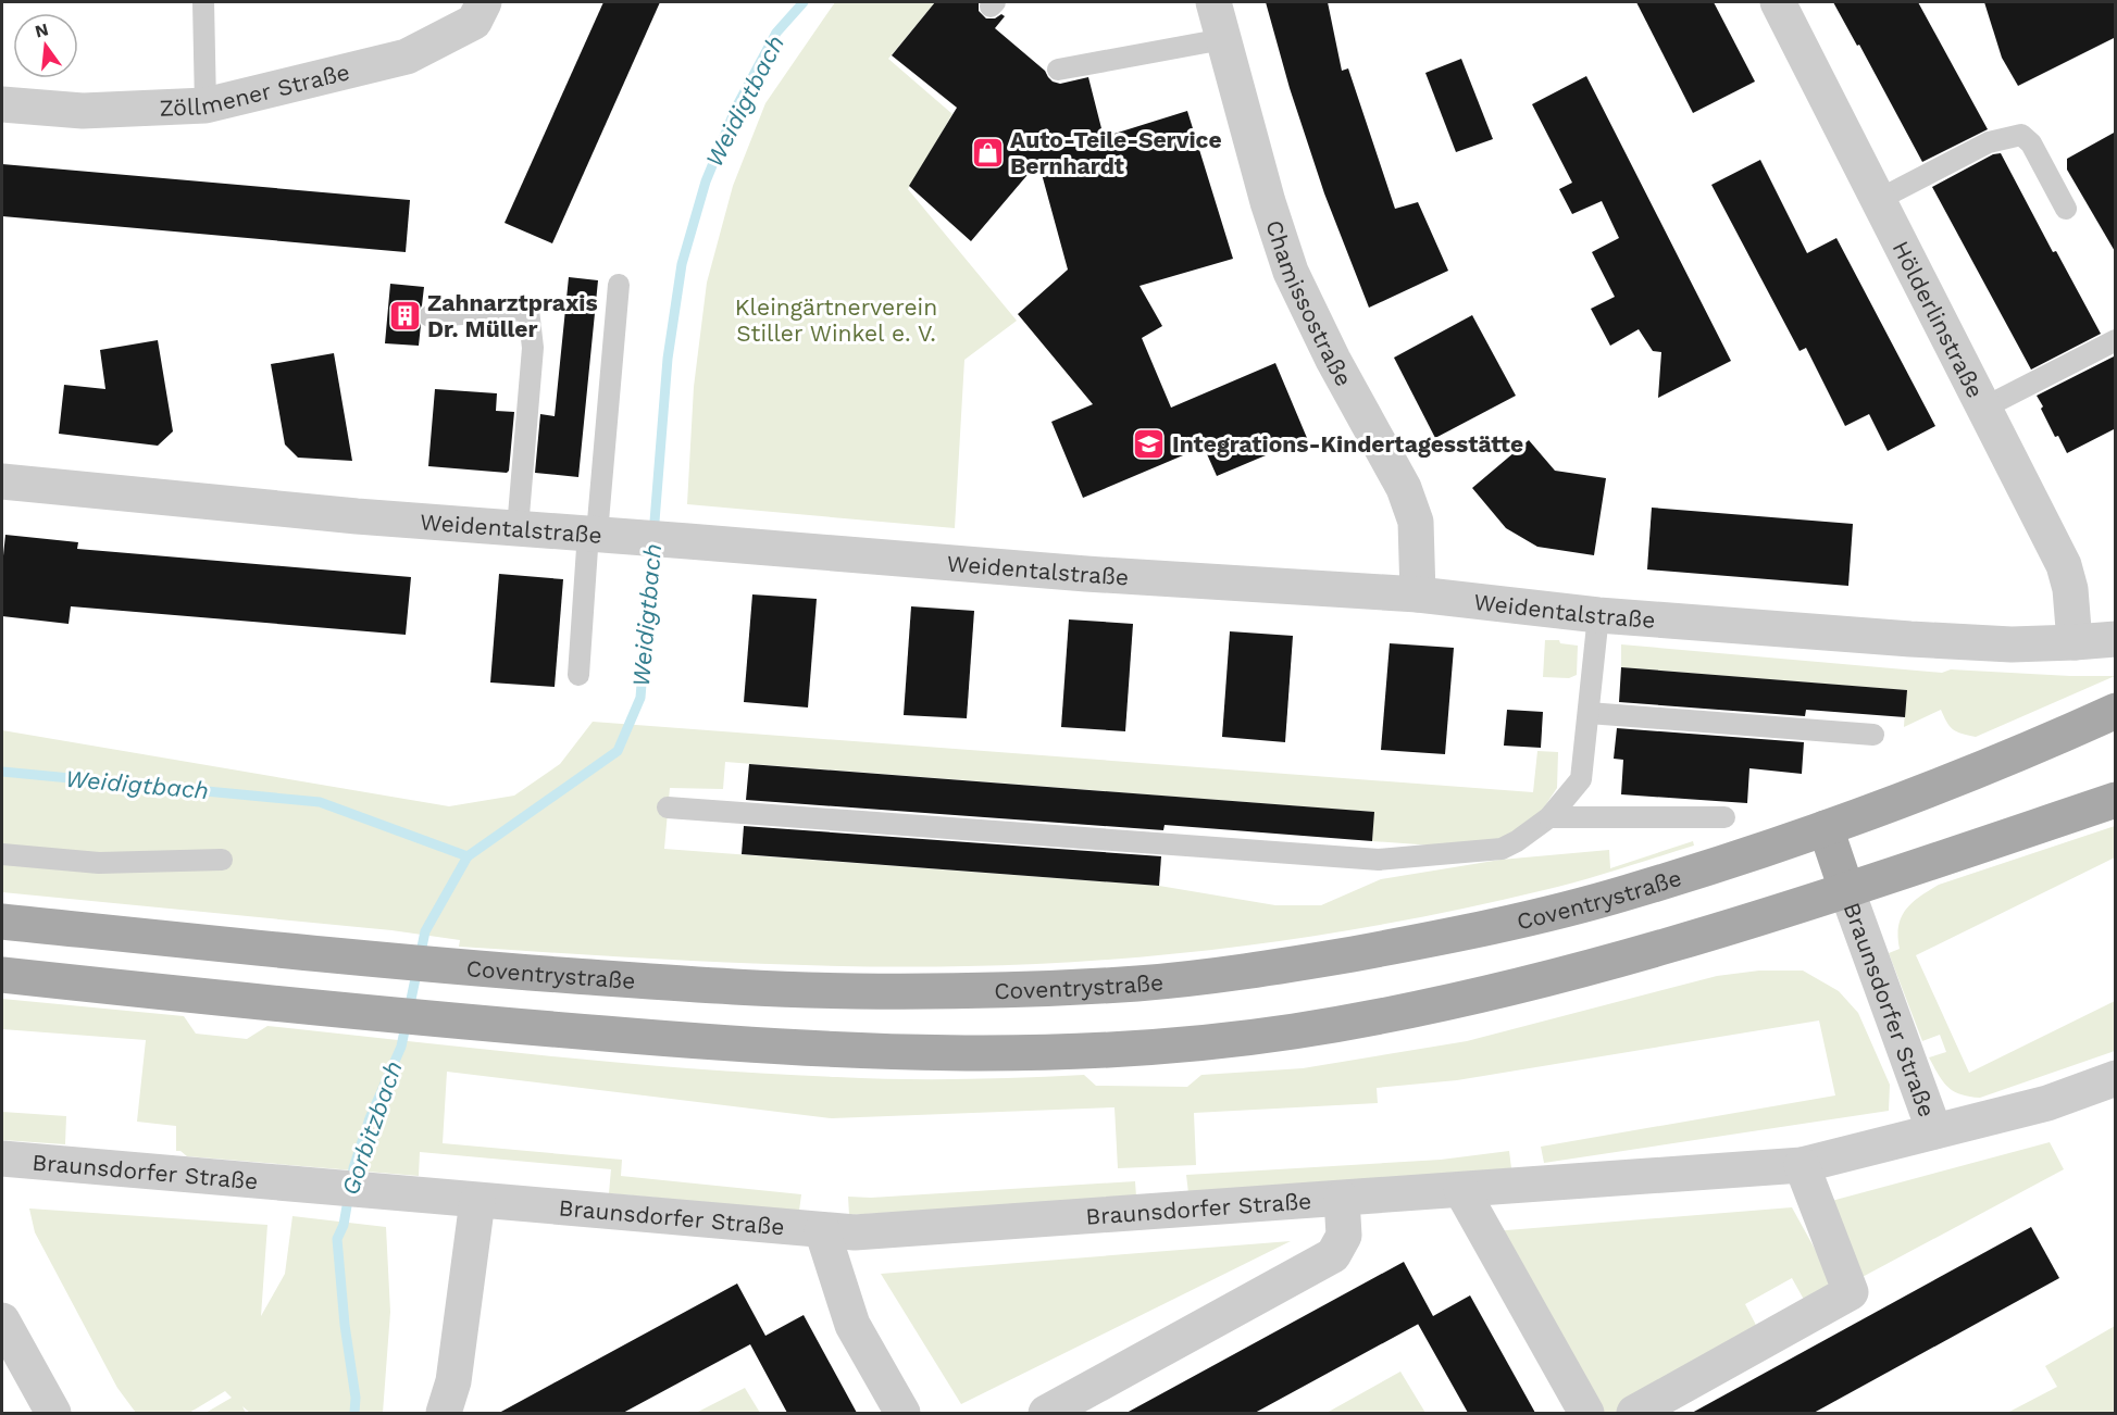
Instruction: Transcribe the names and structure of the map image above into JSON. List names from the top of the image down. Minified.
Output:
{"streets":{"main road":["Coventrystraße"],"street":["Zöllmener Straße","Chamissostraße","Hölderlinstraße","Weidentalstraße","Braunsdorfer Straße"]},"crossings":[["Chamissostraße","Weidentalstraße"],["Hölderlinstraße","Weidentalstraße"]],"water":["Weidigtbach","Gorbitzbach"],"parks":["Kleingärtnerverein Stiller Winkel e. V."],"places":{"shop":["Auto-Teile-Service Bernhardt"],"building":["Zahnarztpraxis Dr. Müller"],"school or university":["Integrations-Kindertagesstätte"]},"north":"top"}
